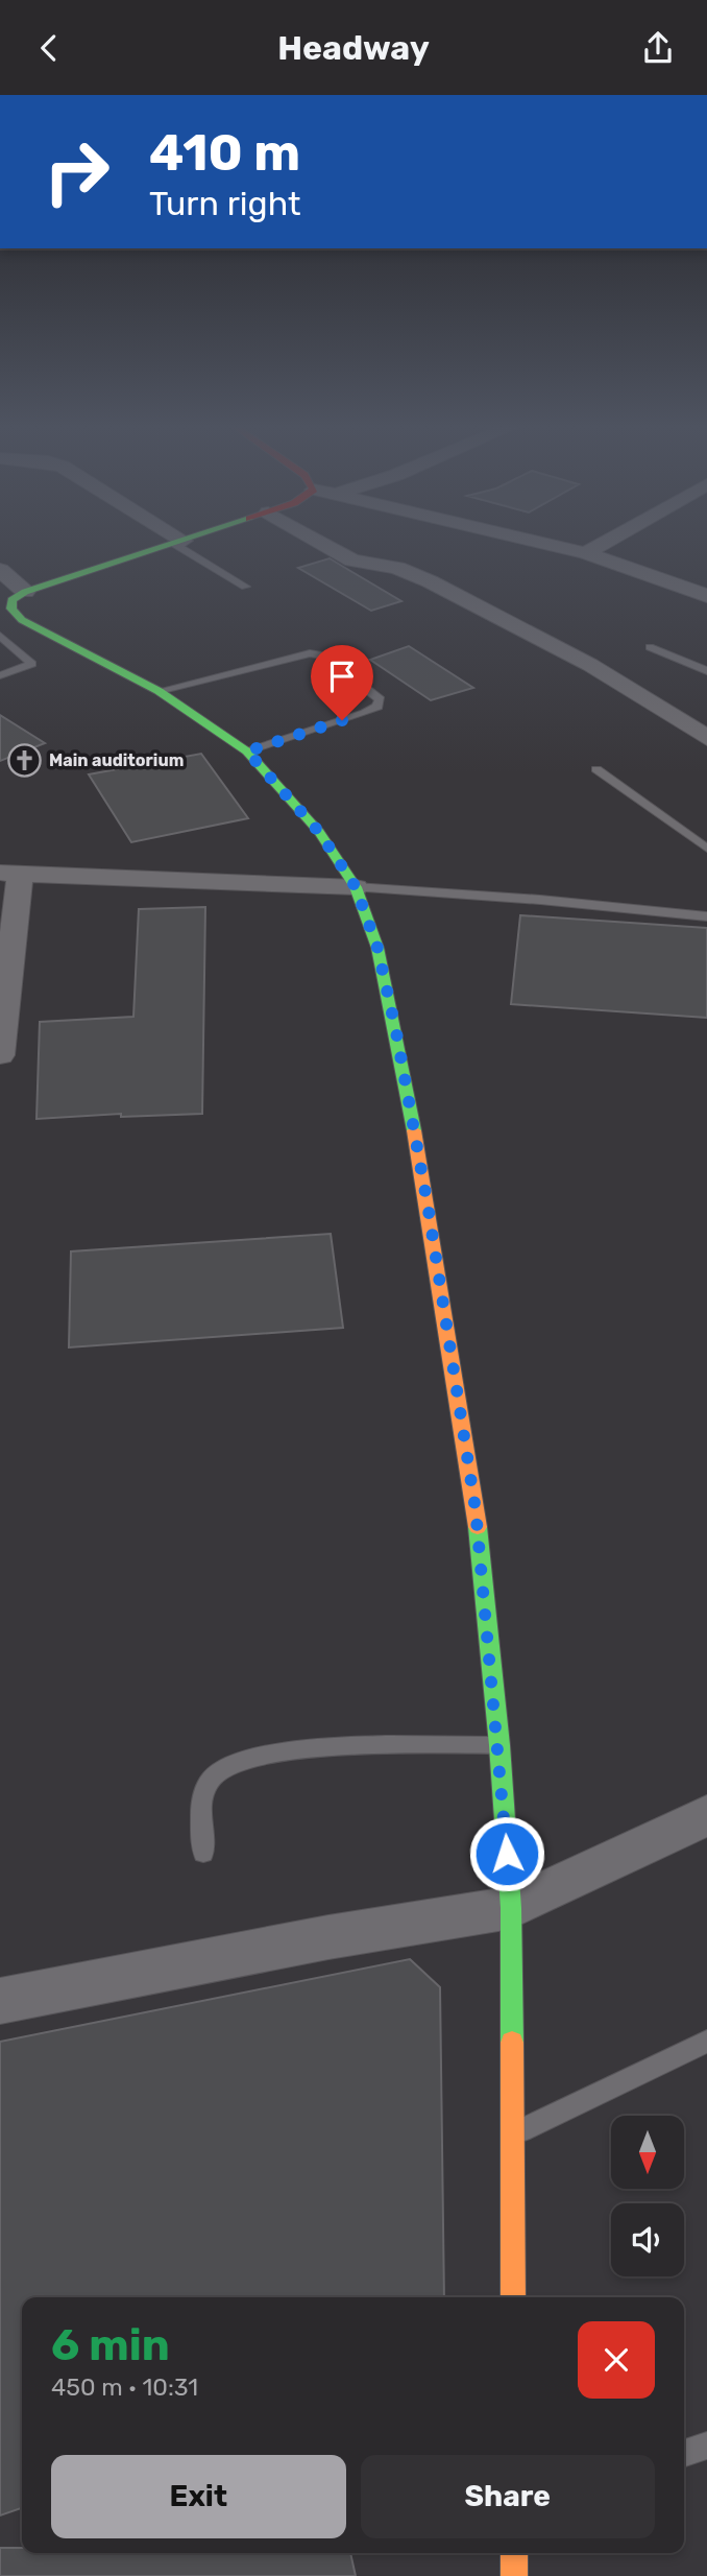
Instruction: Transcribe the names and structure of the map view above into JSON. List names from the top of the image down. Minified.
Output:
{"places":{"church":["Main auditorium"]},"north":"bottom","page":{"header":"Headway","turn":["410 m","Turn right"],"heading":["6 min","450 m · 10:31"],"buttons":["Exit","Share"]}}
